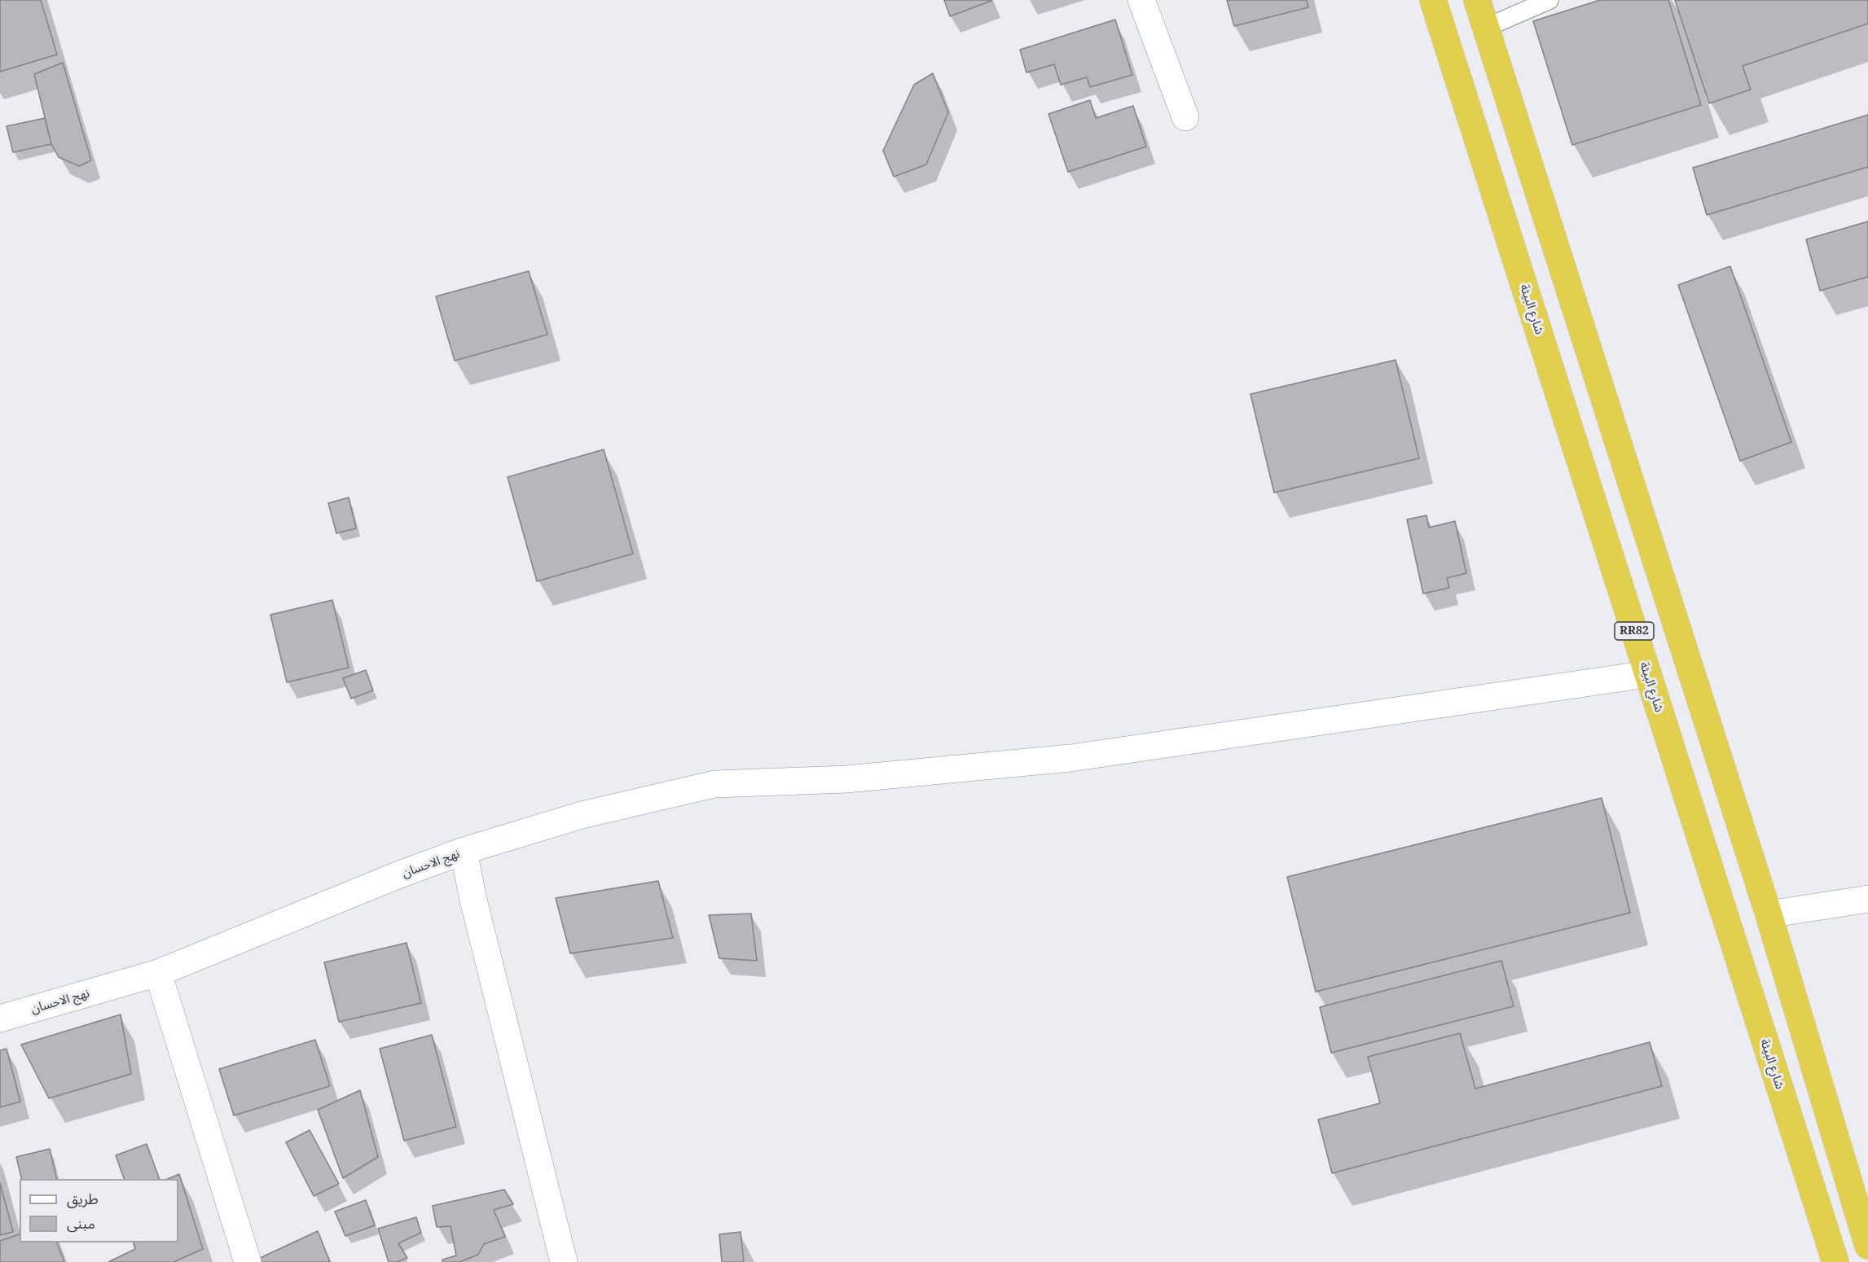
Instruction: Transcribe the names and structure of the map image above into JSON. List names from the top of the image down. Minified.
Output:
{"streets":{"highway":["شارع البيئة","RR82"],"street":["نهج الاحسان"]},"legend":["طريق","مبنى"]}
